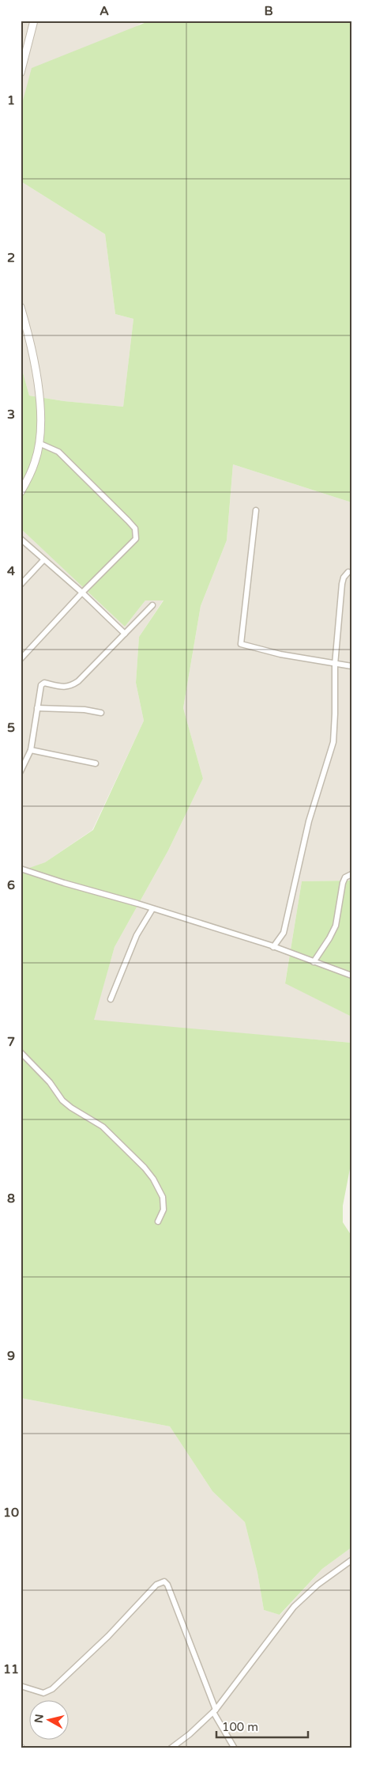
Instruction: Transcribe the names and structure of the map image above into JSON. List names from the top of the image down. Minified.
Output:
{"scale_bar":"100 m","north":"left","grid":{"columns":["A","B"],"rows":["1","2","3","4","5","6","7","8","9","10","11"]}}
